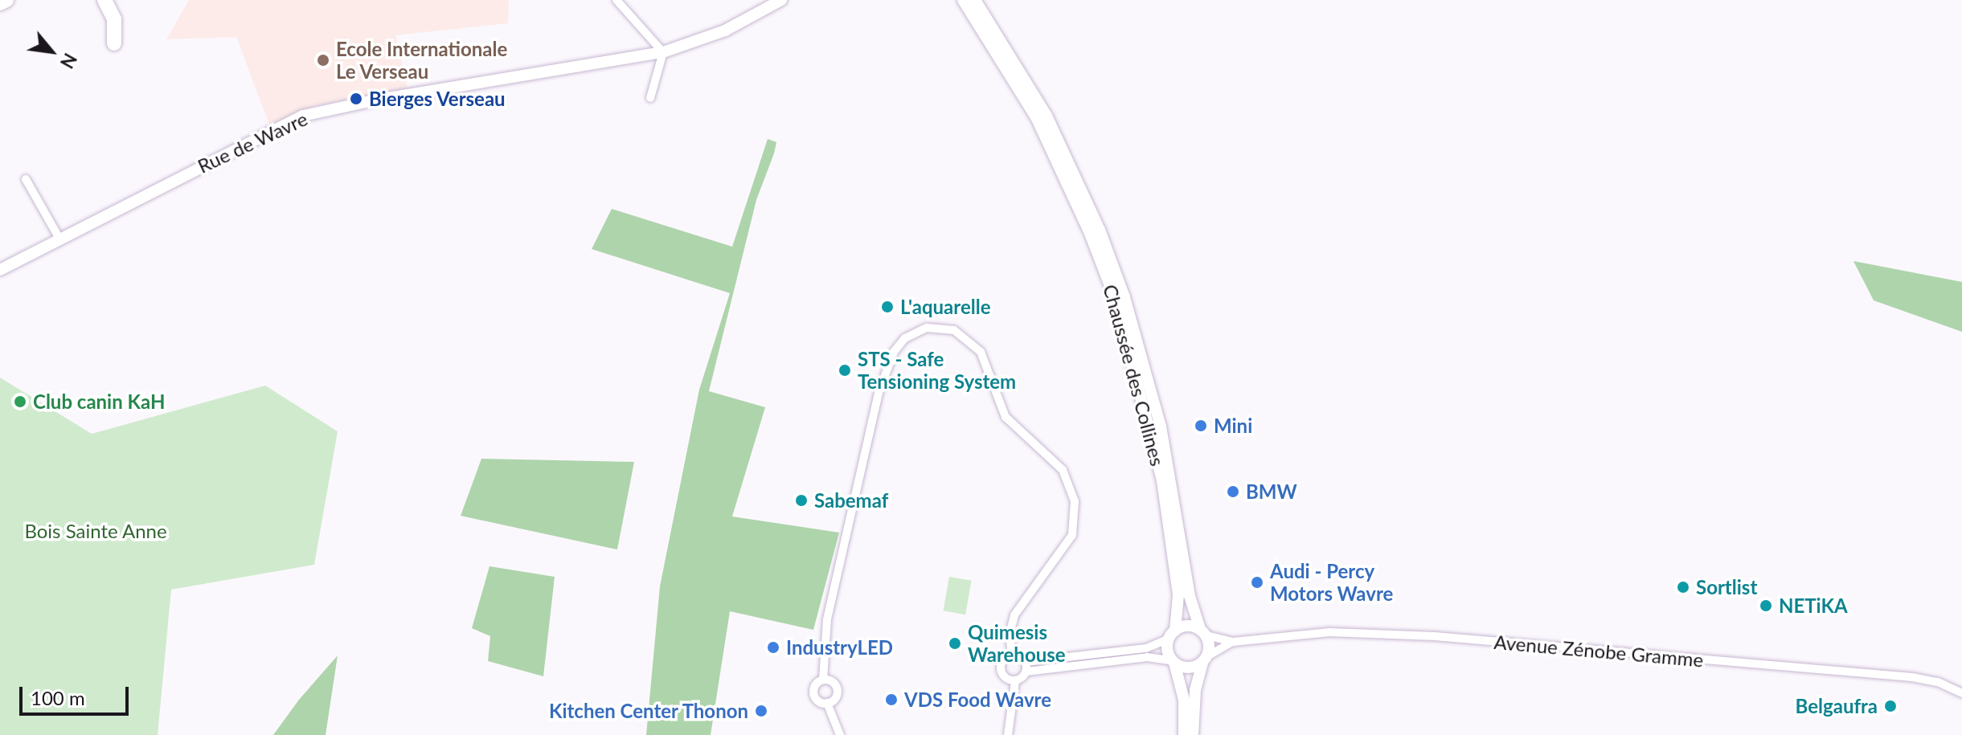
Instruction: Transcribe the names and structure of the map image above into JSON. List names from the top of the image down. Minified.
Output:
{"streets":{"main road":["Rue de Wavre","Chaussée des Collines"],"street":["Avenue Zénobe Gramme"]},"crossings":[["Chaussée des Collines","Avenue Zénobe Gramme"]],"parks":["Bois Sainte Anne"],"places":["Ecole Internationale Le Verseau","Bierges Verseau","L'aquarelle","STS - Safe Tensioning System","Club canin KaH","Mini","BMW","Sabemaf","Audi - Percy Motors Wavre","Sortlist","NETiKA","Quimesis Warehouse","IndustryLED","VDS Food Wavre","Belgaufra","Kitchen Center Thonon"],"scale_bar":"100 m","north":"bottom right"}
